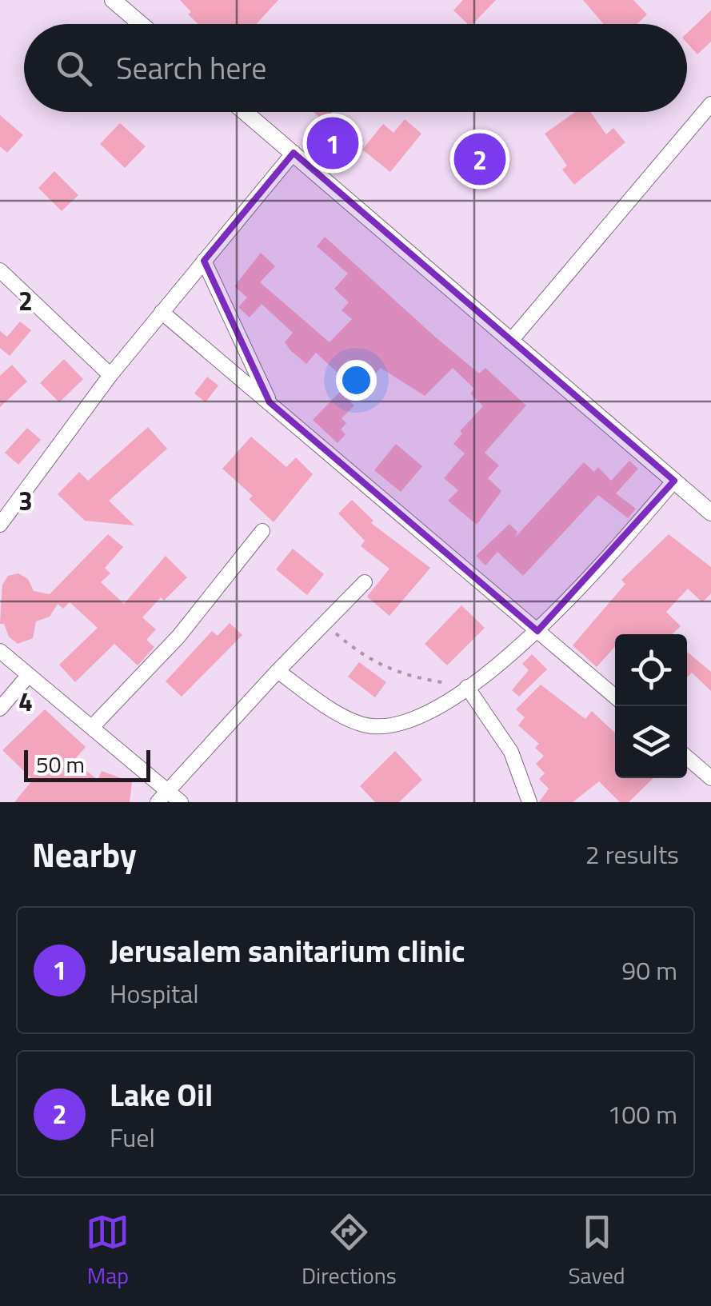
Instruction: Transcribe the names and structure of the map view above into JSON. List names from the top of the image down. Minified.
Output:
{"scale_bar":"50 m","page":{"search":"Search here","pins":["1","2"],"scale":"50 m","heading":["Nearby","2 results"],"list":[{"mark":"1","name":"Jerusalem sanitarium clinic","note":"Hospital","value":"90 m"},{"mark":"2","name":"Lake Oil","note":"Fuel","value":"100 m"}],"nav":["Map","Directions","Saved"]},"grid":{"rows":["2","3","4"]}}
